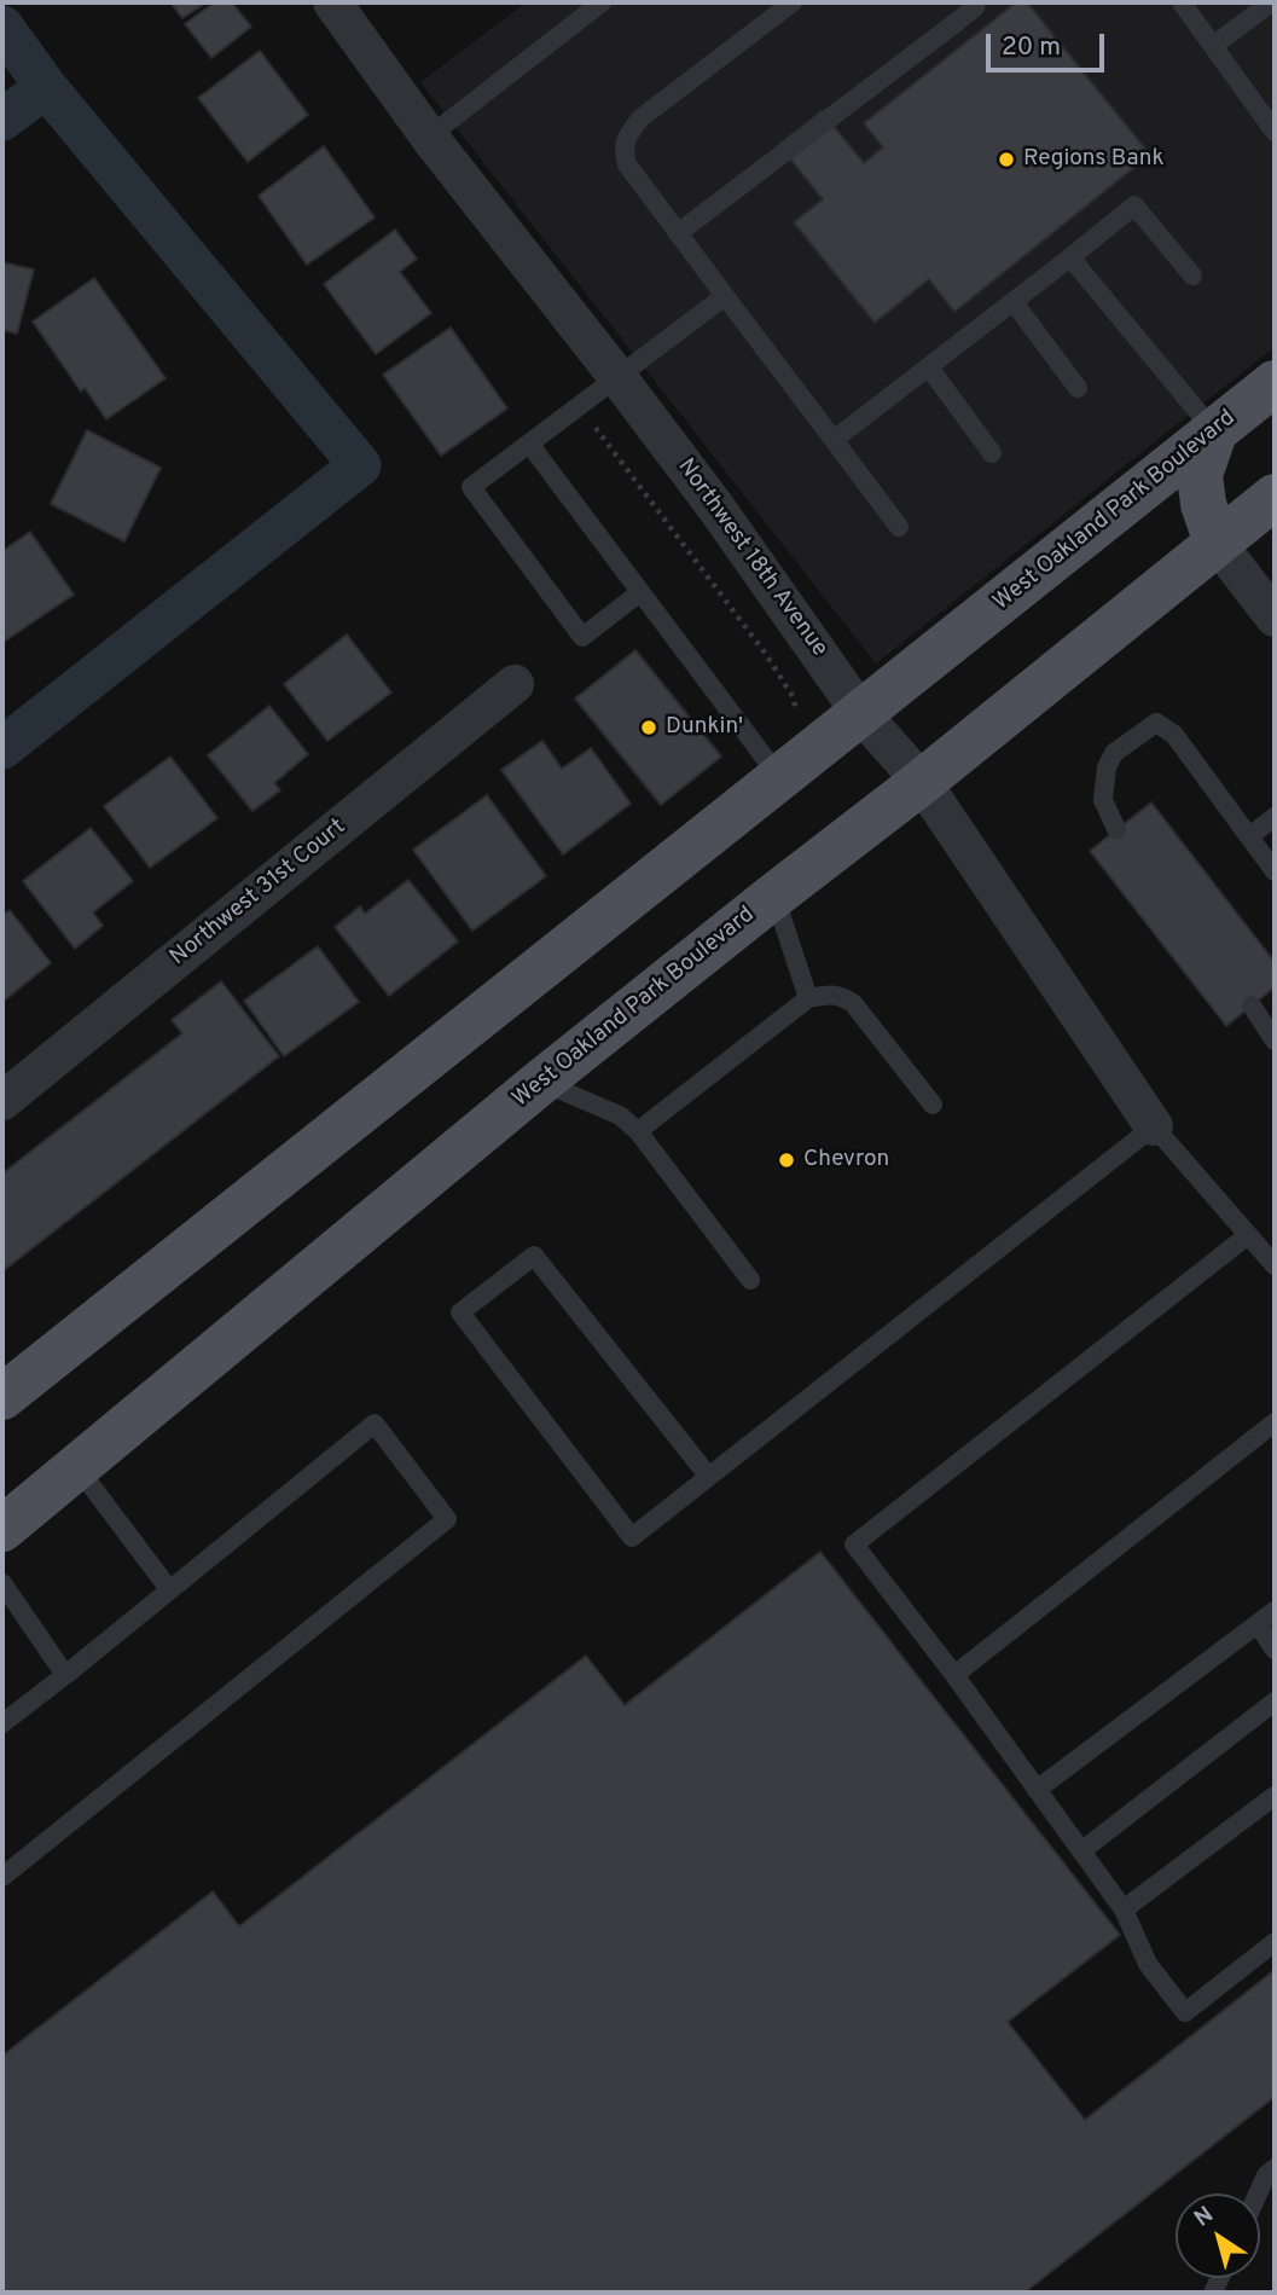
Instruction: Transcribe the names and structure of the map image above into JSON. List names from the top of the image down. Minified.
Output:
{"streets":{"main road":["West Oakland Park Boulevard"],"street":["Northwest 18th Avenue","Northwest 31st Court"]},"crossings":[["West Oakland Park Boulevard","Northwest 18th Avenue"]],"places":["Regions Bank","Dunkin'","Chevron"],"scale_bar":"20 m","north":"top left"}
